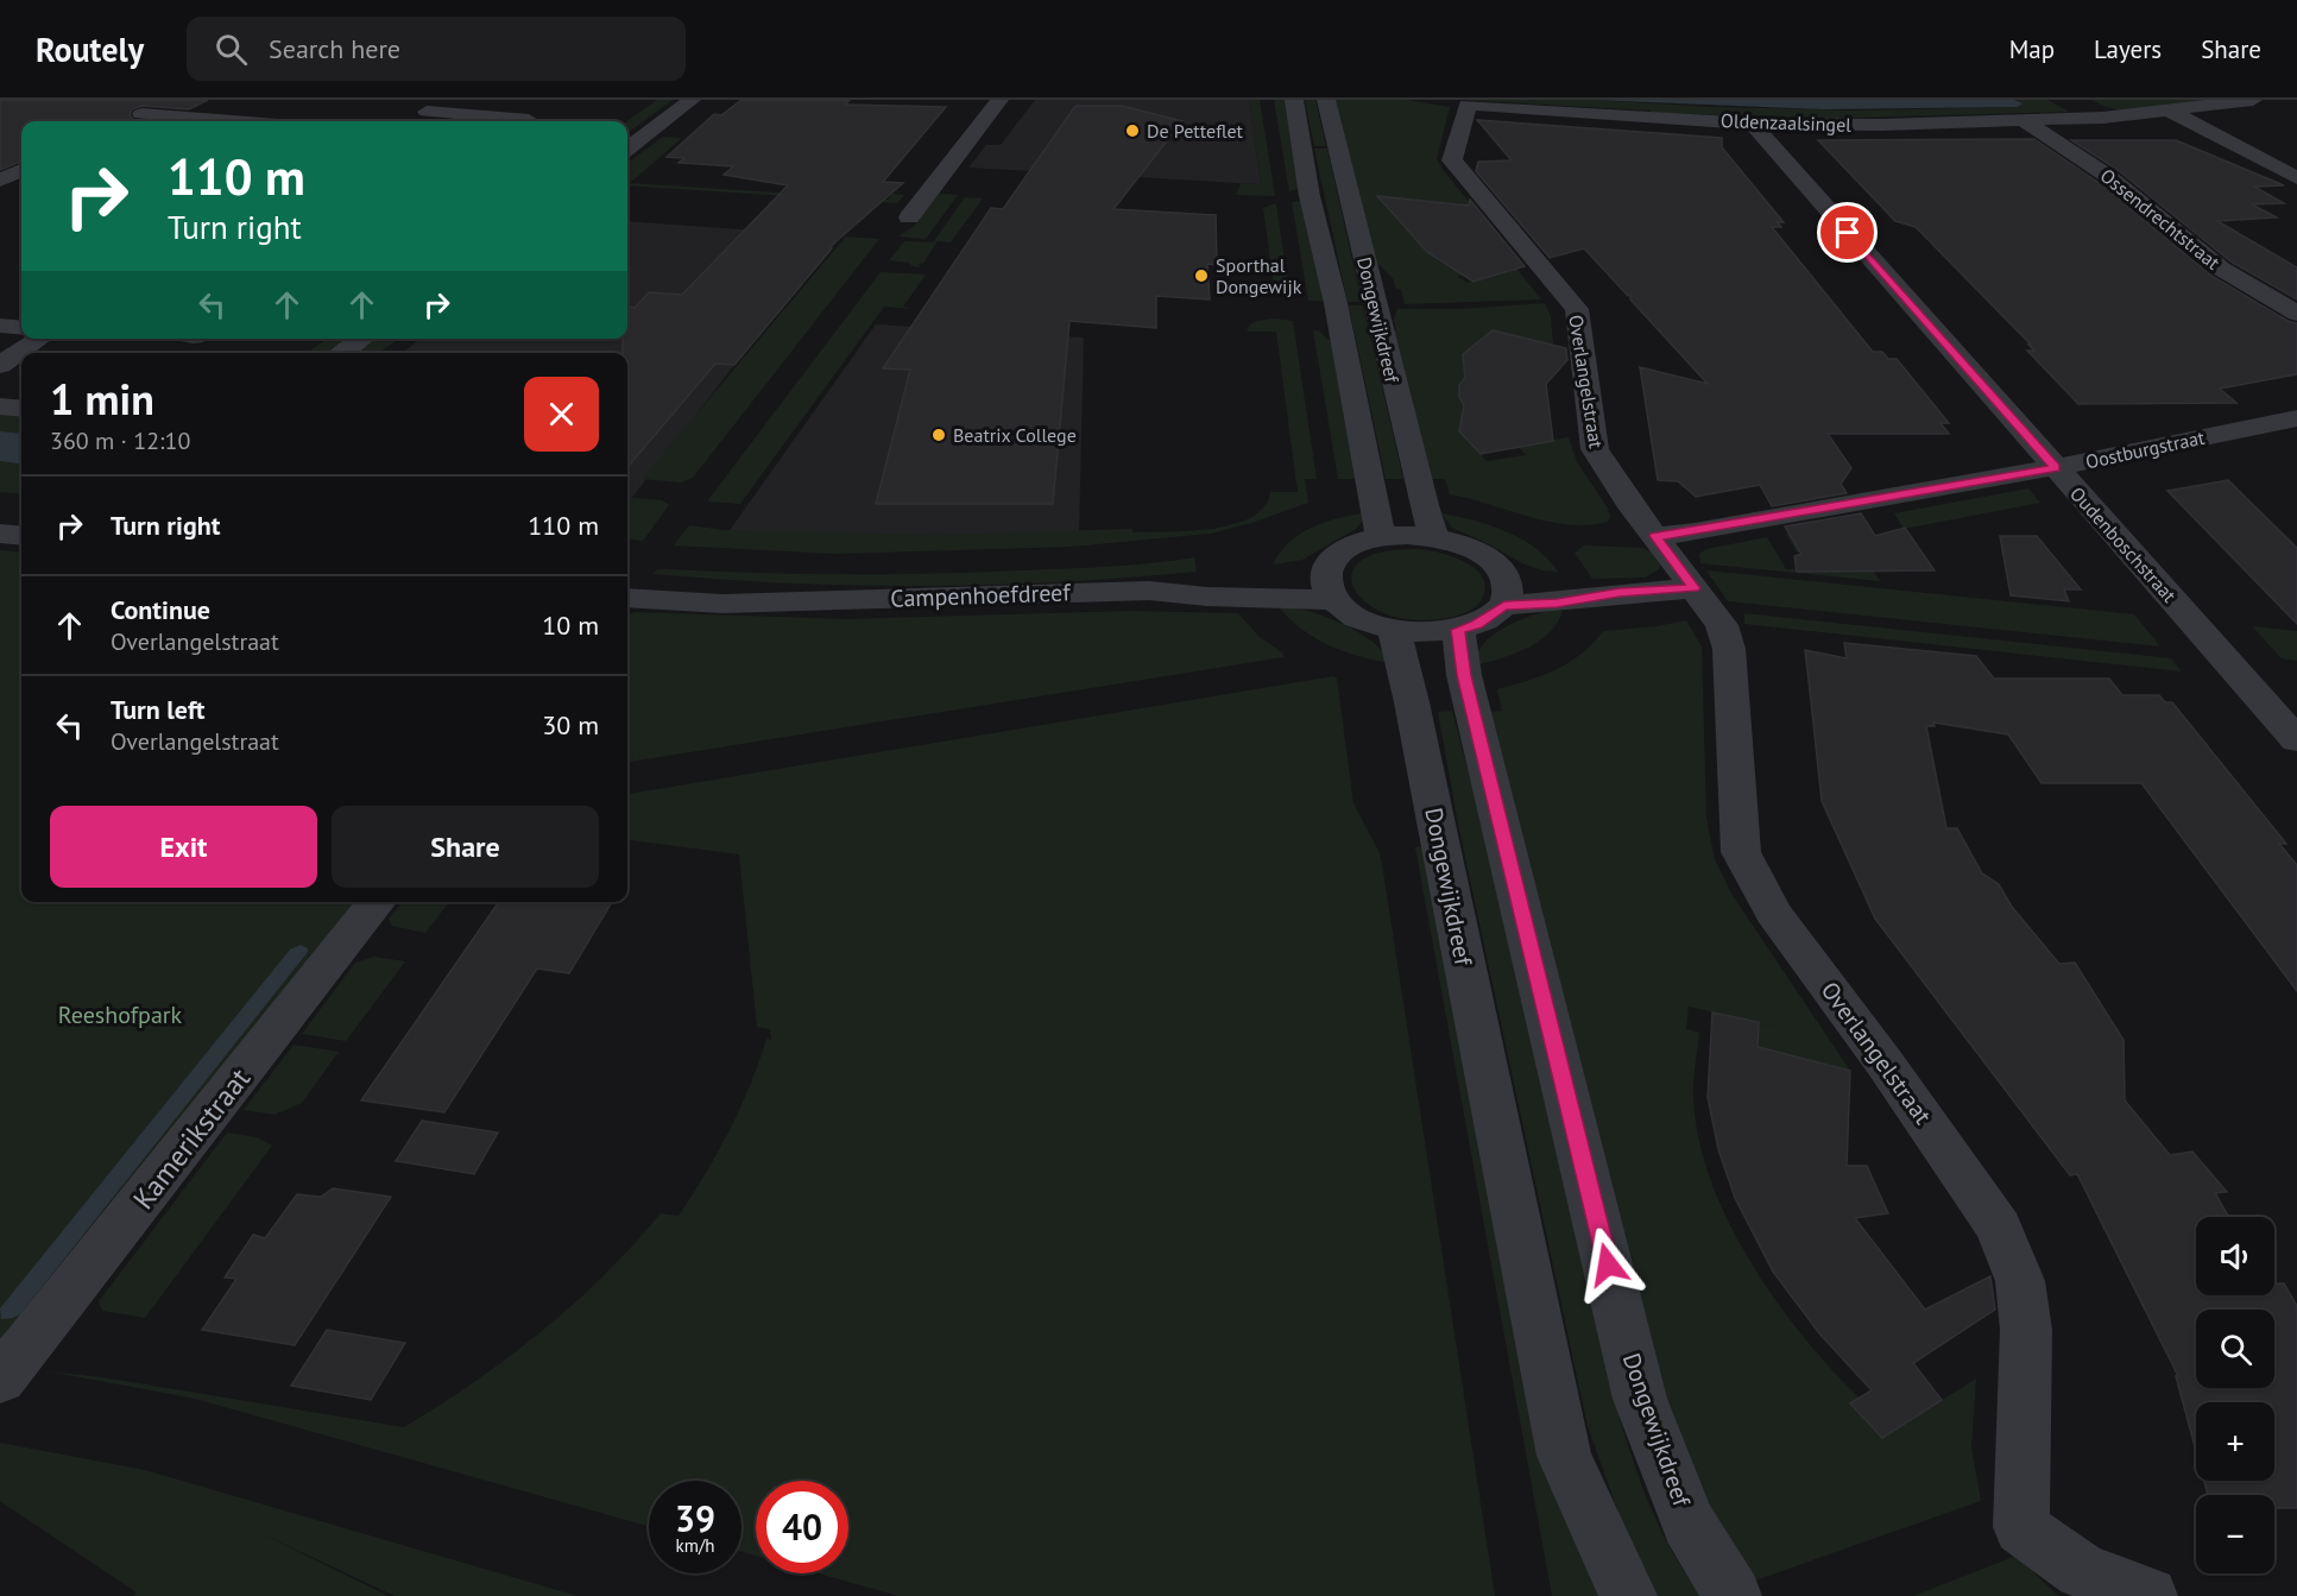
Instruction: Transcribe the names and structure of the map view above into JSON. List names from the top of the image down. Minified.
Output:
{"streets":{"street":["Oldenzaalsingel","Ossendrechtstraat","Dongewijkdreef","Overlangelstraat","Oostburgstraat","Oudenboschstraat","Campenhoefdreef","Kamerikstraat"]},"crossings":[["Oldenzaalsingel","Ossendrechtstraat"],["Oldenzaalsingel","Overlangelstraat"],["Oldenzaalsingel","Oudenboschstraat"],["Overlangelstraat","Oostburgstraat"],["Oostburgstraat","Oudenboschstraat"]],"parks":["Reeshofpark"],"places":["De Petteflet","Sporthal Dongewijk","Beatrix College"],"page":{"header":"Routely","search":"Search here","nav":["Map","Layers","Share"],"turn":["110 m","Turn right"],"heading":["1 min","360 m · 12:10"],"list":[{"name":"Turn right","value":"110 m"},{"name":"Continue","note":"Overlangelstraat","value":"10 m"},{"name":"Turn left","note":"Overlangelstraat","value":"30 m"}],"buttons":["Exit","Share"],"map_buttons":["+","−"],"speed":"39 km/h","limit":"40"}}
